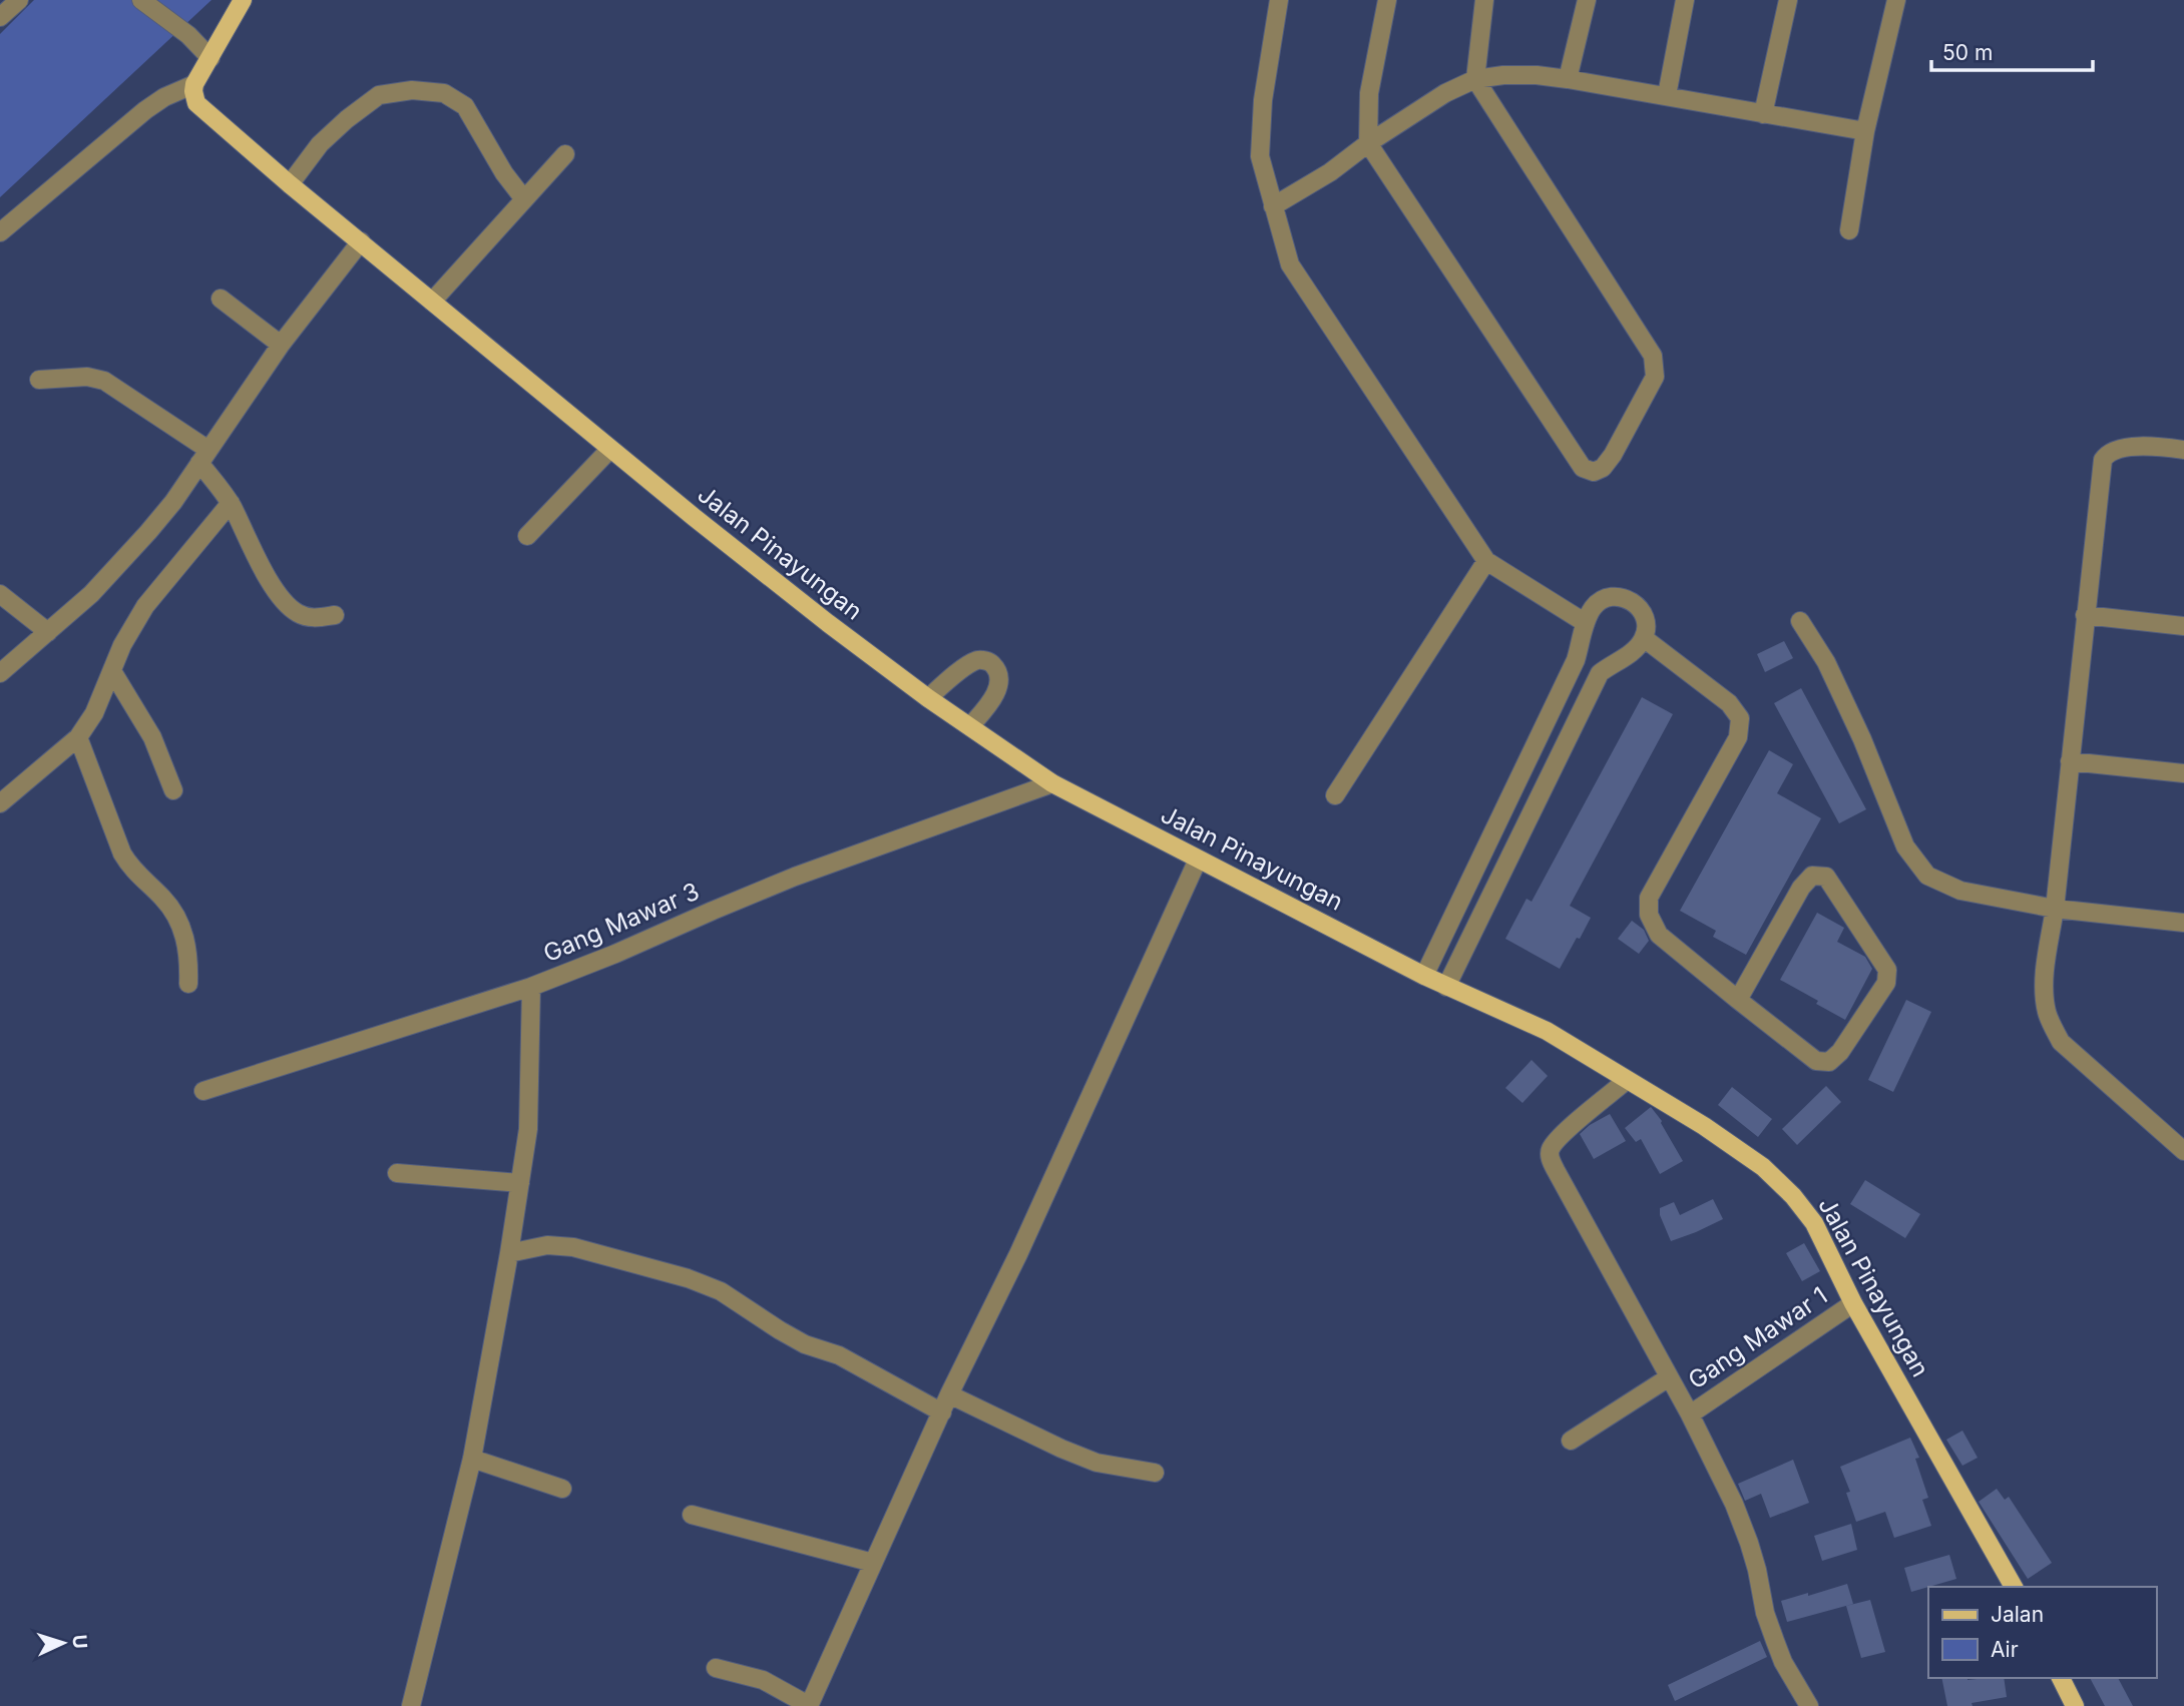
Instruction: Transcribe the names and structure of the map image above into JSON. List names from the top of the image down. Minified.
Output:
{"streets":{"main road":["Jalan Pinayungan"],"street":["Gang Mawar 3","Gang Mawar 1"]},"crossings":[["Jalan Pinayungan","Gang Mawar 3"],["Jalan Pinayungan","Gang Mawar 1"]],"legend":["Jalan","Air"],"scale_bar":"50 m","north":"right"}
